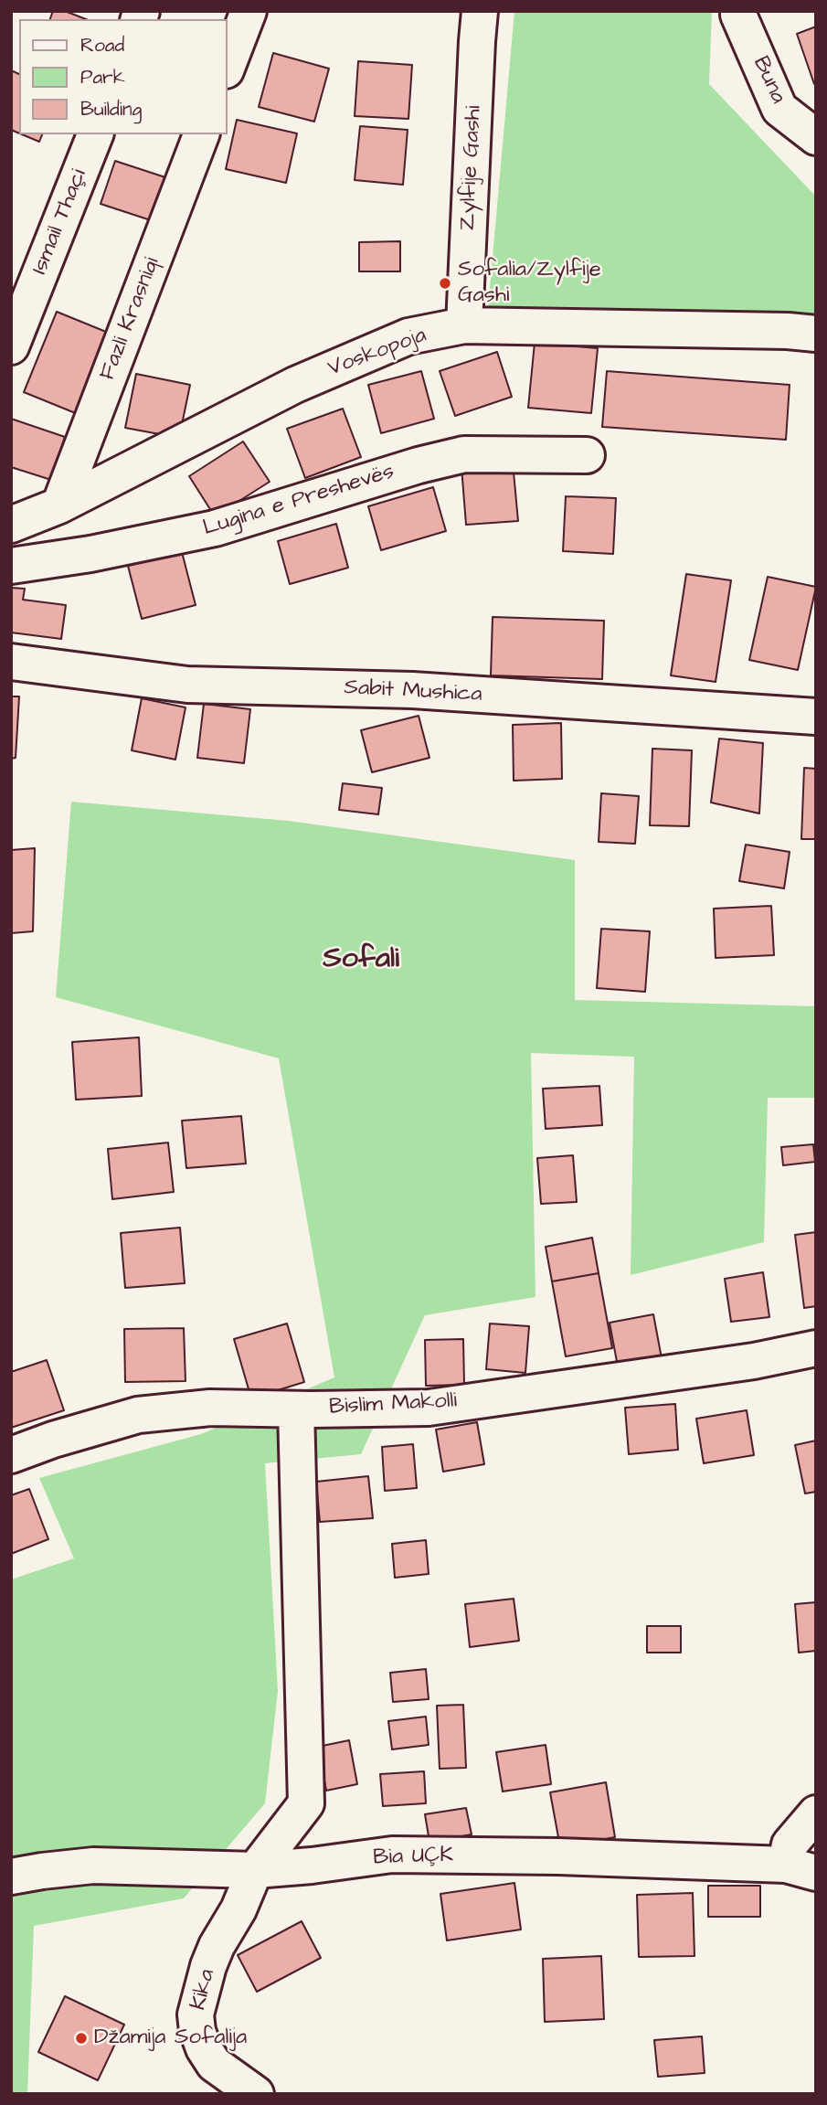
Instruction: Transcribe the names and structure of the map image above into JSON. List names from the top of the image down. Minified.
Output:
{"streets":{"street":["Buna","Zylfije Gashi","Ismail Thaçi","Fazli Krasniqi","Voskopoja","Lugina e Preshevës","Sabit Mushica","Bislim Makolli","Bia UÇK","Kika"]},"crossings":[["Zylfije Gashi","Voskopoja"],["Fazli Krasniqi","Voskopoja"],["Bislim Makolli","Kika"],["Bia UÇK","Kika"]],"districts":["Sofali"],"places":["Sofalia/Zylfije Gashi","Džamija Sofalija"],"legend":["Road","Park","Building"]}
